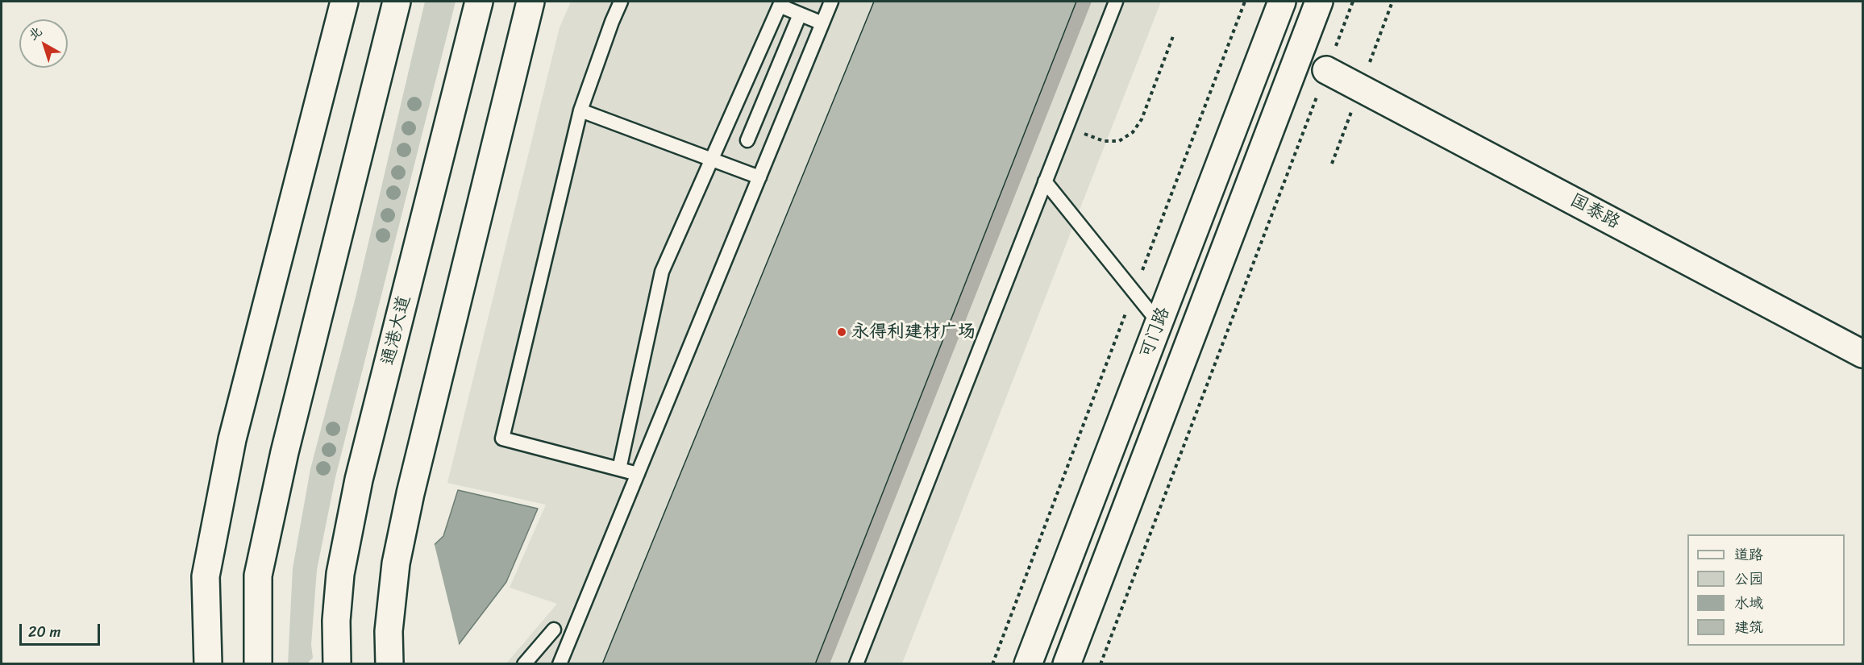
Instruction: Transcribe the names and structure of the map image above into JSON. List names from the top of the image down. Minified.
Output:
{"streets":{"main road":["国泰路","通港大道","可门路"]},"places":["永得利建材广场"],"legend":["道路","公园","水域","建筑"],"scale_bar":"20 m","north":"top left"}
